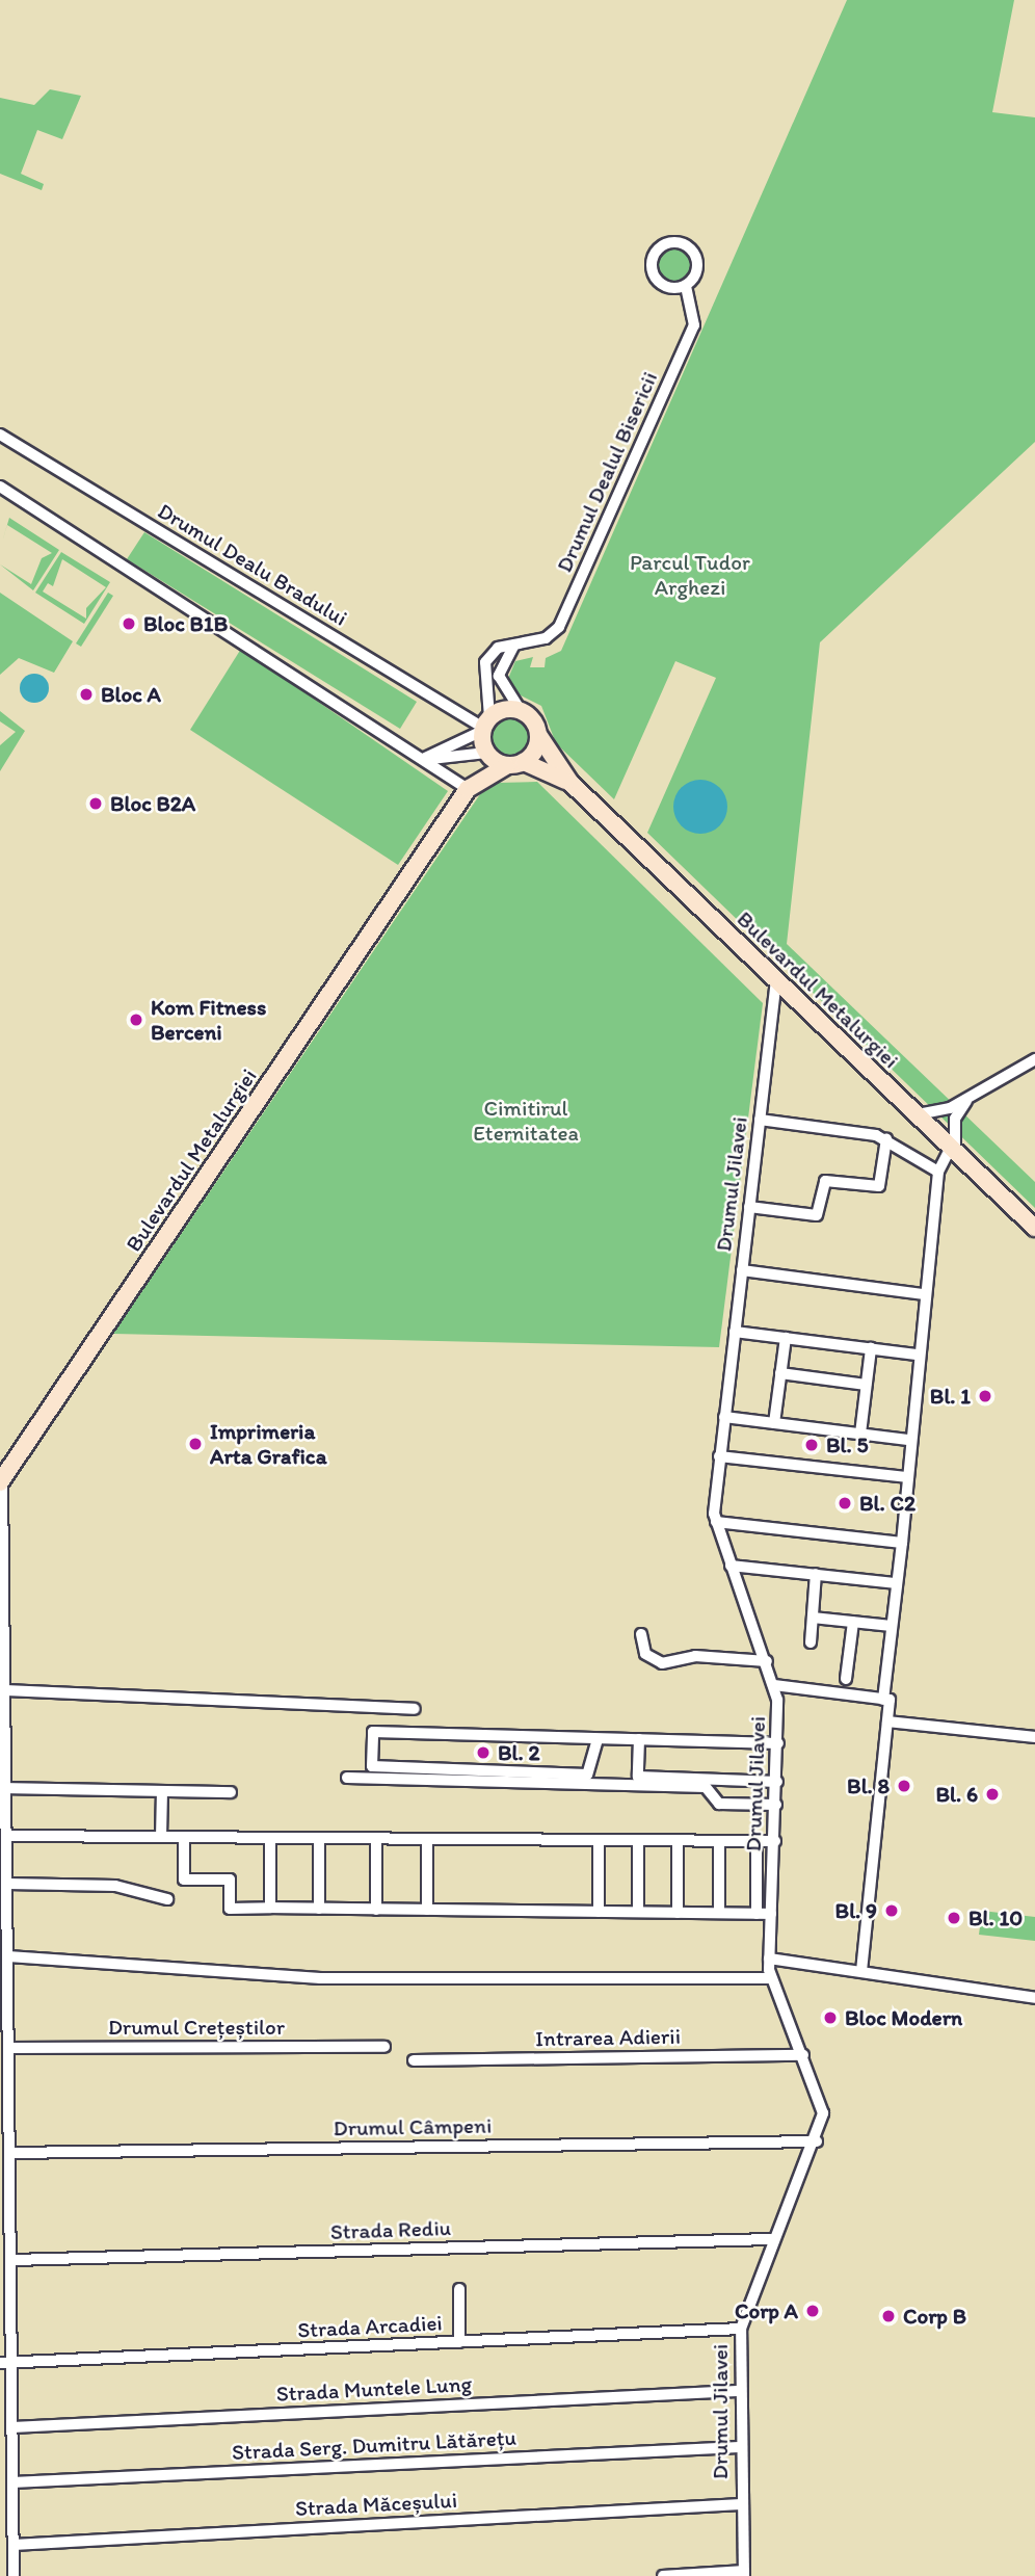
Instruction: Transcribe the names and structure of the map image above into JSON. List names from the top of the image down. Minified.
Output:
{"streets":{"main road":["Bulevardul Metalurgiei"],"street":["Drumul Dealul Bisericii","Drumul Dealu Bradului","Drumul Jilavei","Drumul Crețeștilor","Intrarea Adierii","Drumul Câmpeni","Strada Rediu","Strada Arcadiei","Strada Muntele Lung","Strada Serg. Dumitru Lătărețu","Strada Măceșului"]},"crossings":[["Drumul Dealul Bisericii","Drumul Dealu Bradului"],["Drumul Dealul Bisericii","Bulevardul Metalurgiei"],["Drumul Dealu Bradului","Bulevardul Metalurgiei"],["Bulevardul Metalurgiei","Drumul Jilavei"],["Drumul Jilavei","Intrarea Adierii"],["Drumul Jilavei","Drumul Câmpeni"],["Drumul Jilavei","Strada Rediu"],["Drumul Jilavei","Strada Arcadiei"],["Drumul Jilavei","Strada Muntele Lung"],["Drumul Jilavei","Strada Serg. Dumitru Lătărețu"],["Drumul Jilavei","Strada Măceșului"]],"parks":["Parcul Tudor Arghezi","Cimitirul Eternitatea"],"places":["Bloc B1B","Bloc A","Bloc B2A","Kom Fitness Berceni","Bl. 1","Imprimeria Arta Grafica","Bl. 5","Bl. C2","Bl. 2","Bl. 8","Bl. 6","Bl. 9","Bl. 10","Bloc Modern","Corp A","Corp B"]}
